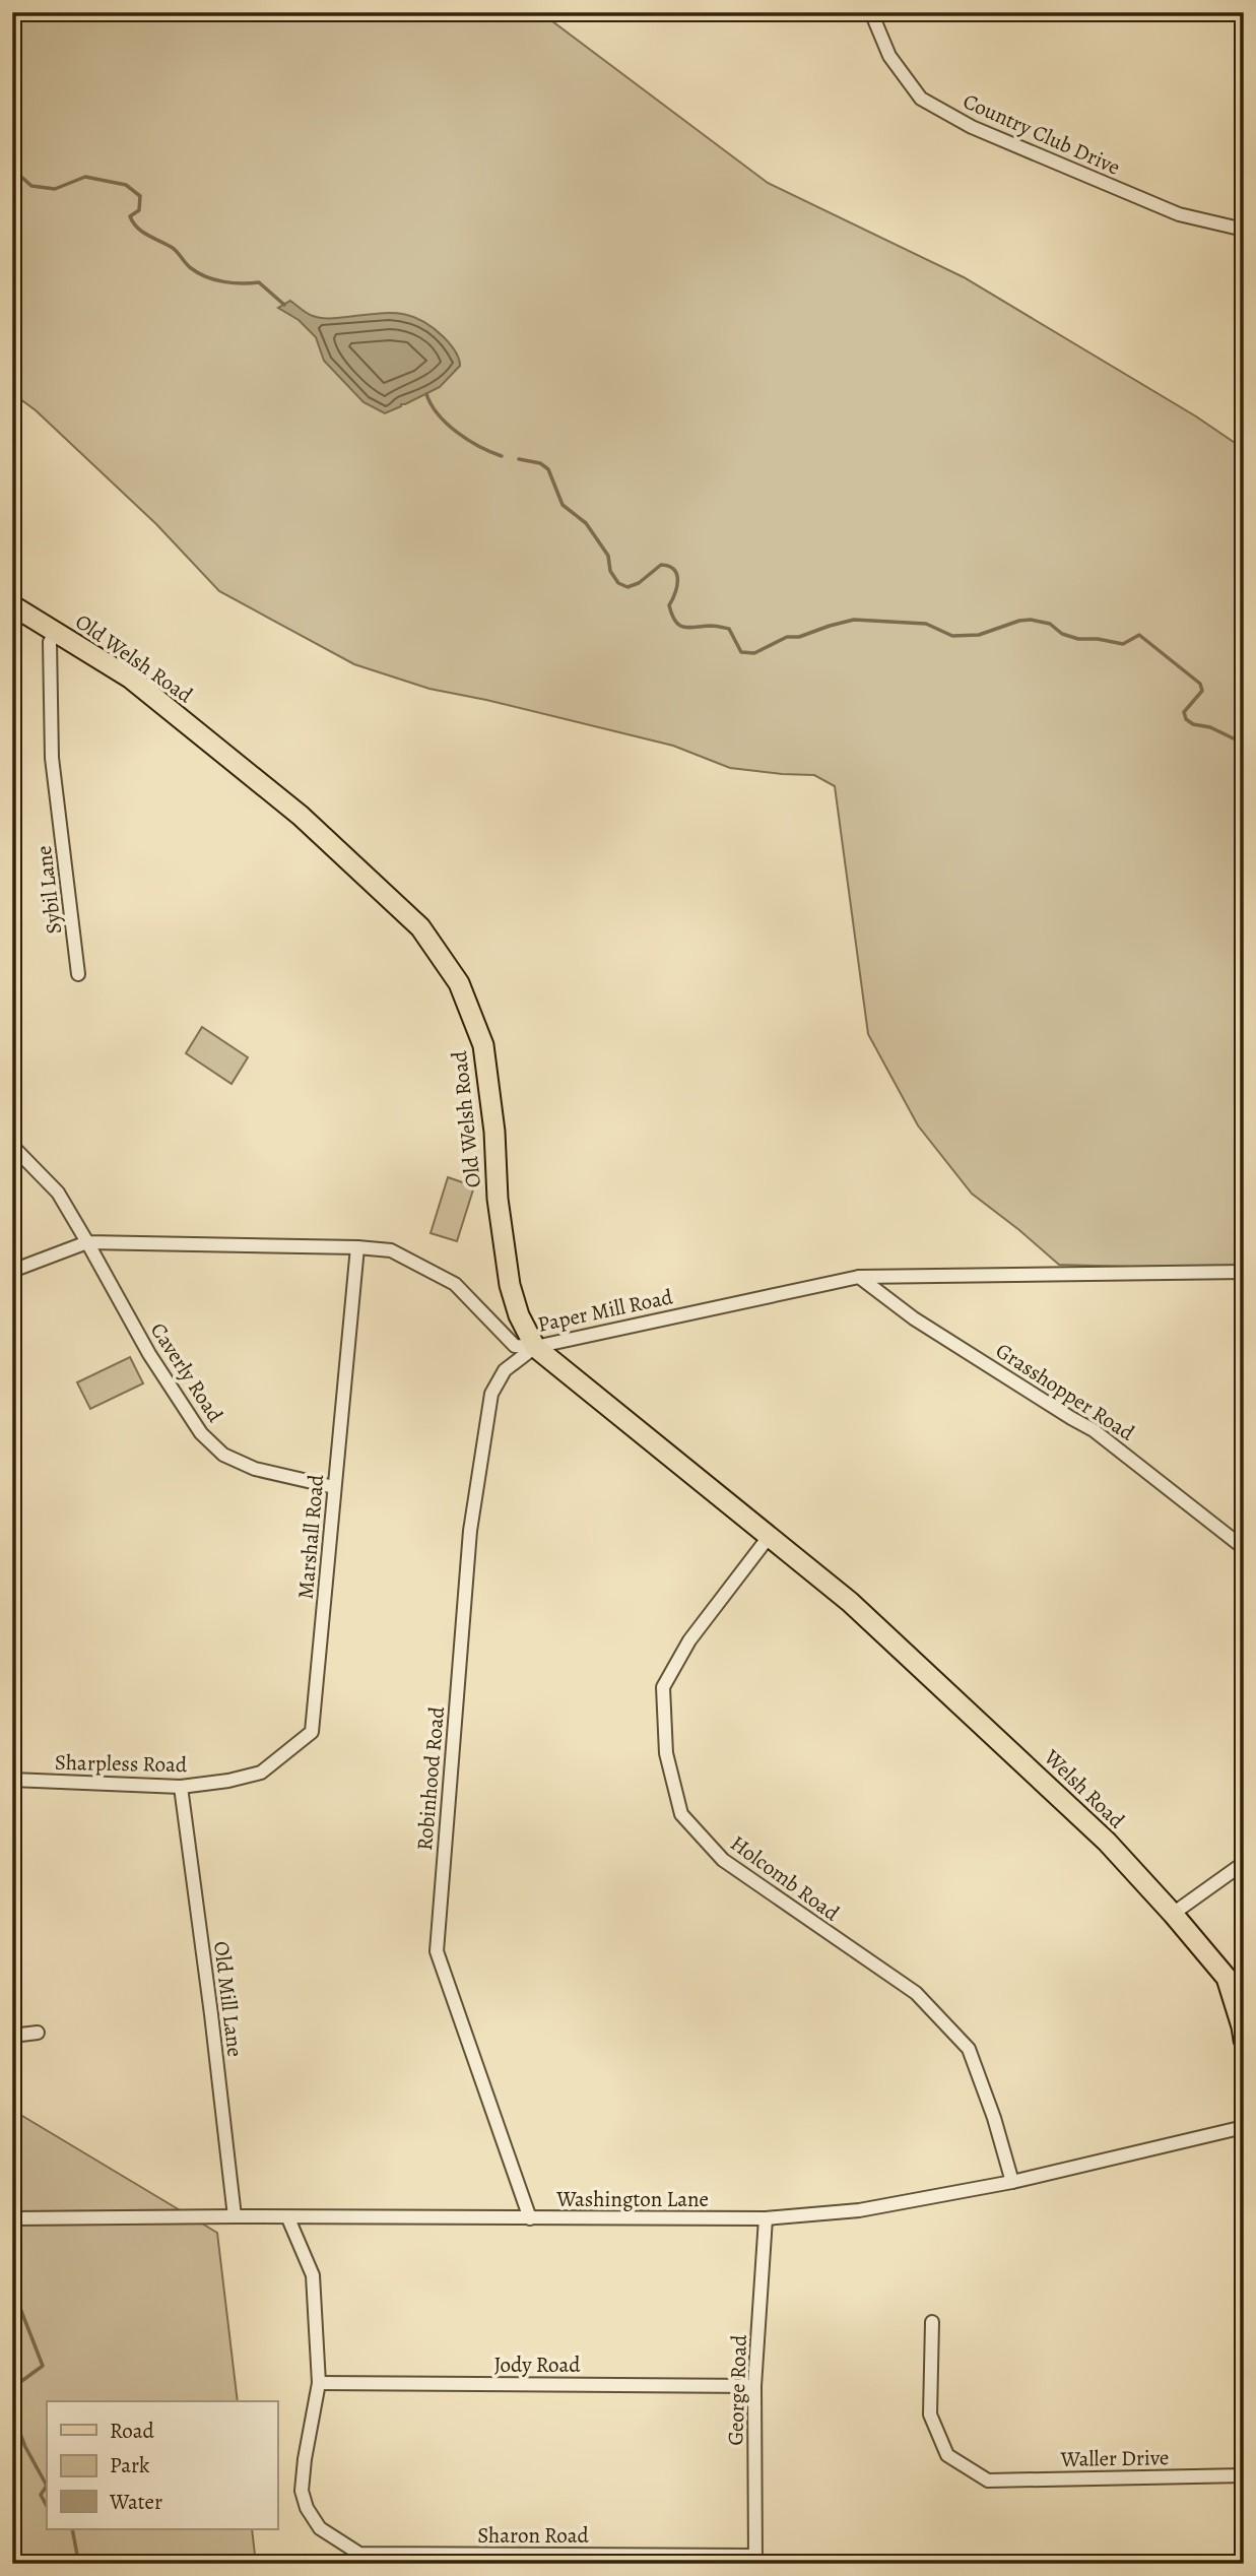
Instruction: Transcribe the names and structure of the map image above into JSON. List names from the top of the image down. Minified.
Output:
{"streets":{"main road":["Old Welsh Road","Welsh Road"],"street":["Country Club Drive","Sybil Lane","Paper Mill Road","Caverly Road","Grasshopper Road","Marshall Road","Sharpless Road","Robinhood Road","Holcomb Road","Old Mill Lane","Washington Lane","Jody Road","George Road","Waller Drive","Sharon Road"]},"crossings":[["Old Welsh Road","Sybil Lane"],["Old Welsh Road","Paper Mill Road"],["Old Welsh Road","Robinhood Road"],["Old Welsh Road","Welsh Road"],["Old Welsh Road","Holcomb Road"],["Paper Mill Road","Caverly Road"],["Paper Mill Road","Grasshopper Road"],["Paper Mill Road","Marshall Road"],["Paper Mill Road","Robinhood Road"],["Caverly Road","Marshall Road"],["Marshall Road","Sharpless Road"],["Sharpless Road","Old Mill Lane"],["Robinhood Road","Washington Lane"],["Holcomb Road","Washington Lane"],["Old Mill Lane","Washington Lane"],["Washington Lane","George Road"],["Jody Road","George Road"],["Jody Road","Sharon Road"],["George Road","Sharon Road"]],"legend":["Road","Park","Water"]}
